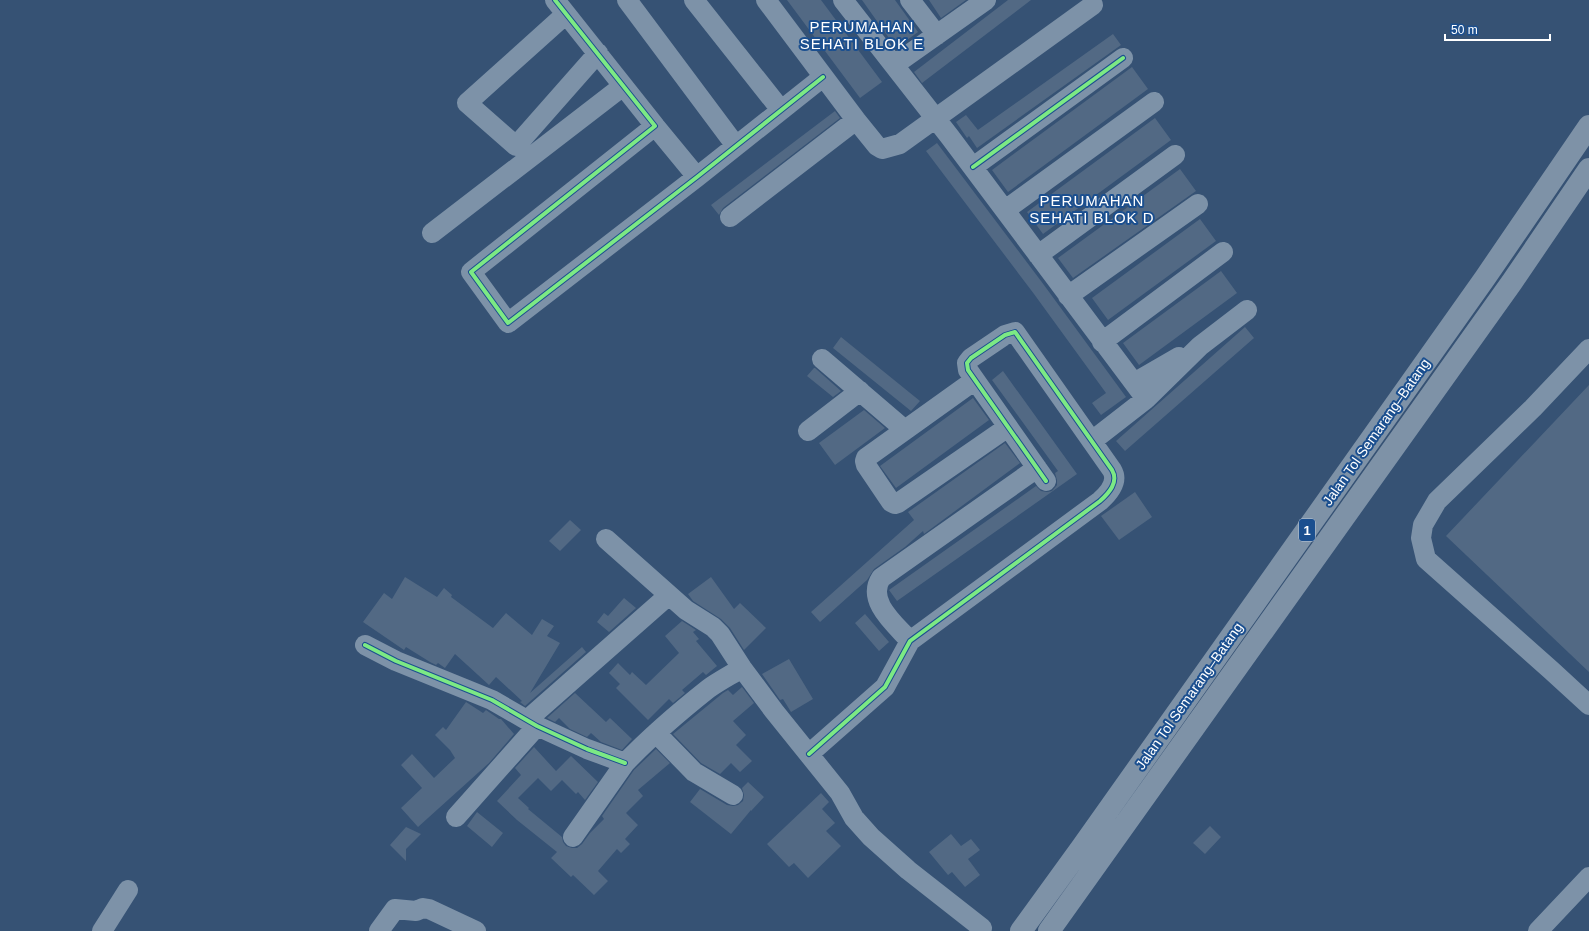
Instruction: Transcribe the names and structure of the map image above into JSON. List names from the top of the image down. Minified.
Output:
{"streets":{"highway":["Jalan Tol Semarang–Batang","1"]},"districts":["PERUMAHAN SEHATI BLOK E","PERUMAHAN SEHATI BLOK D"],"scale_bar":"50 m"}
